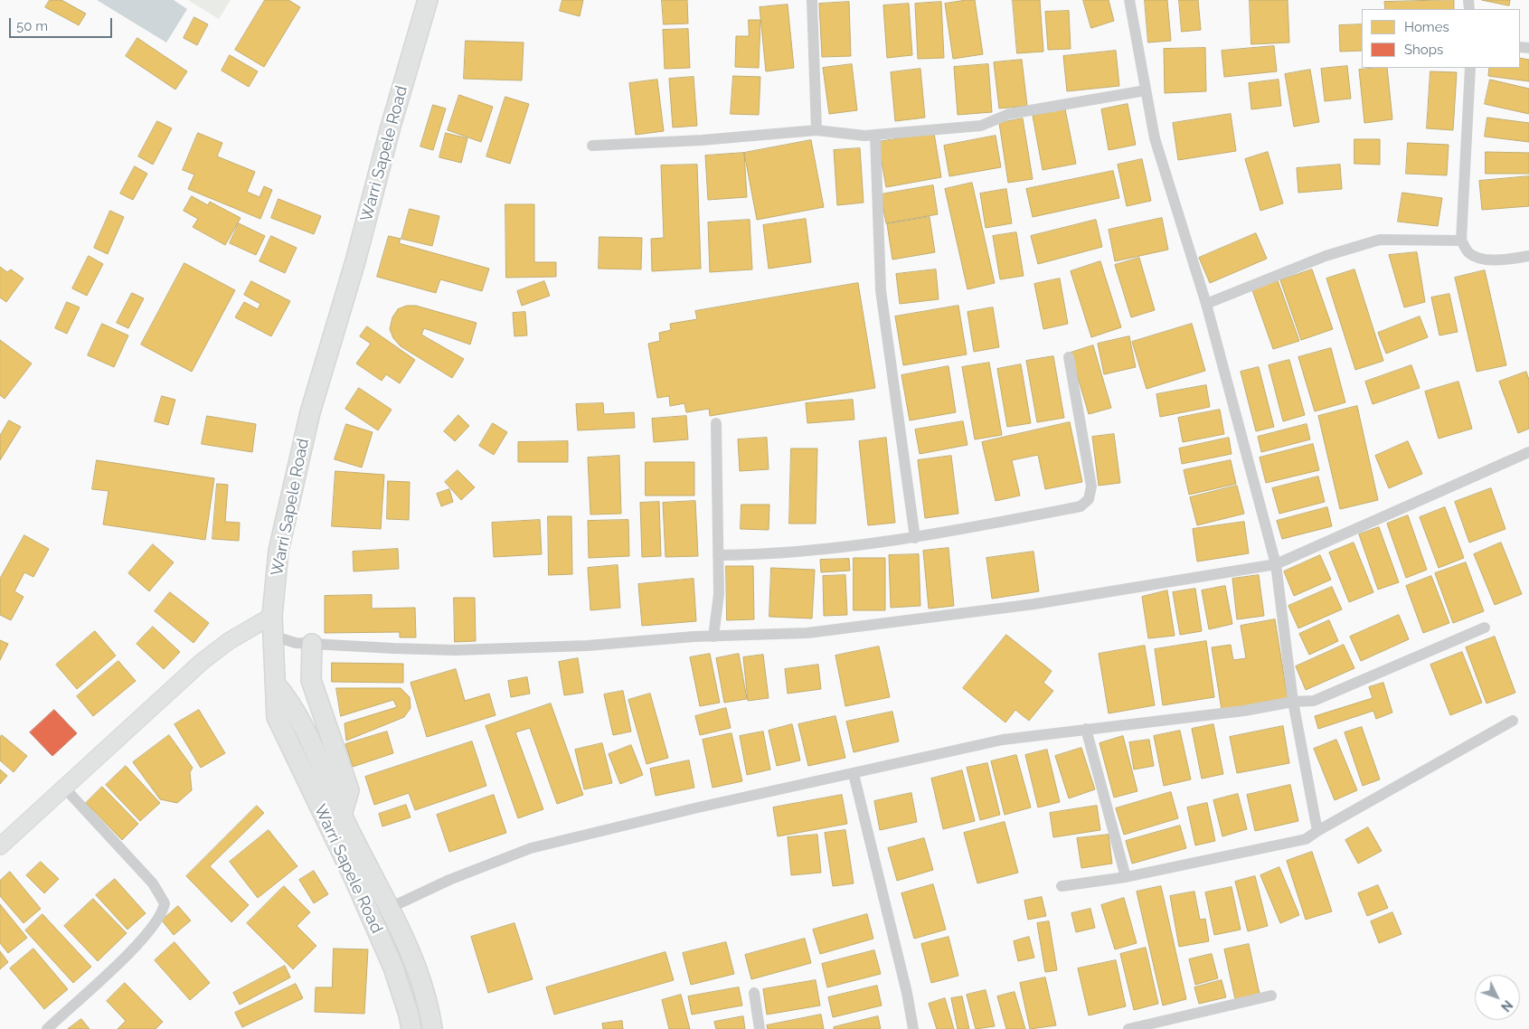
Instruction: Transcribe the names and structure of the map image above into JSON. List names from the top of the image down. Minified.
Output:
{"streets":{"highway":["Warri Sapele Road"]},"legend":["Homes","Shops"],"scale_bar":"50 m","north":"bottom right"}
